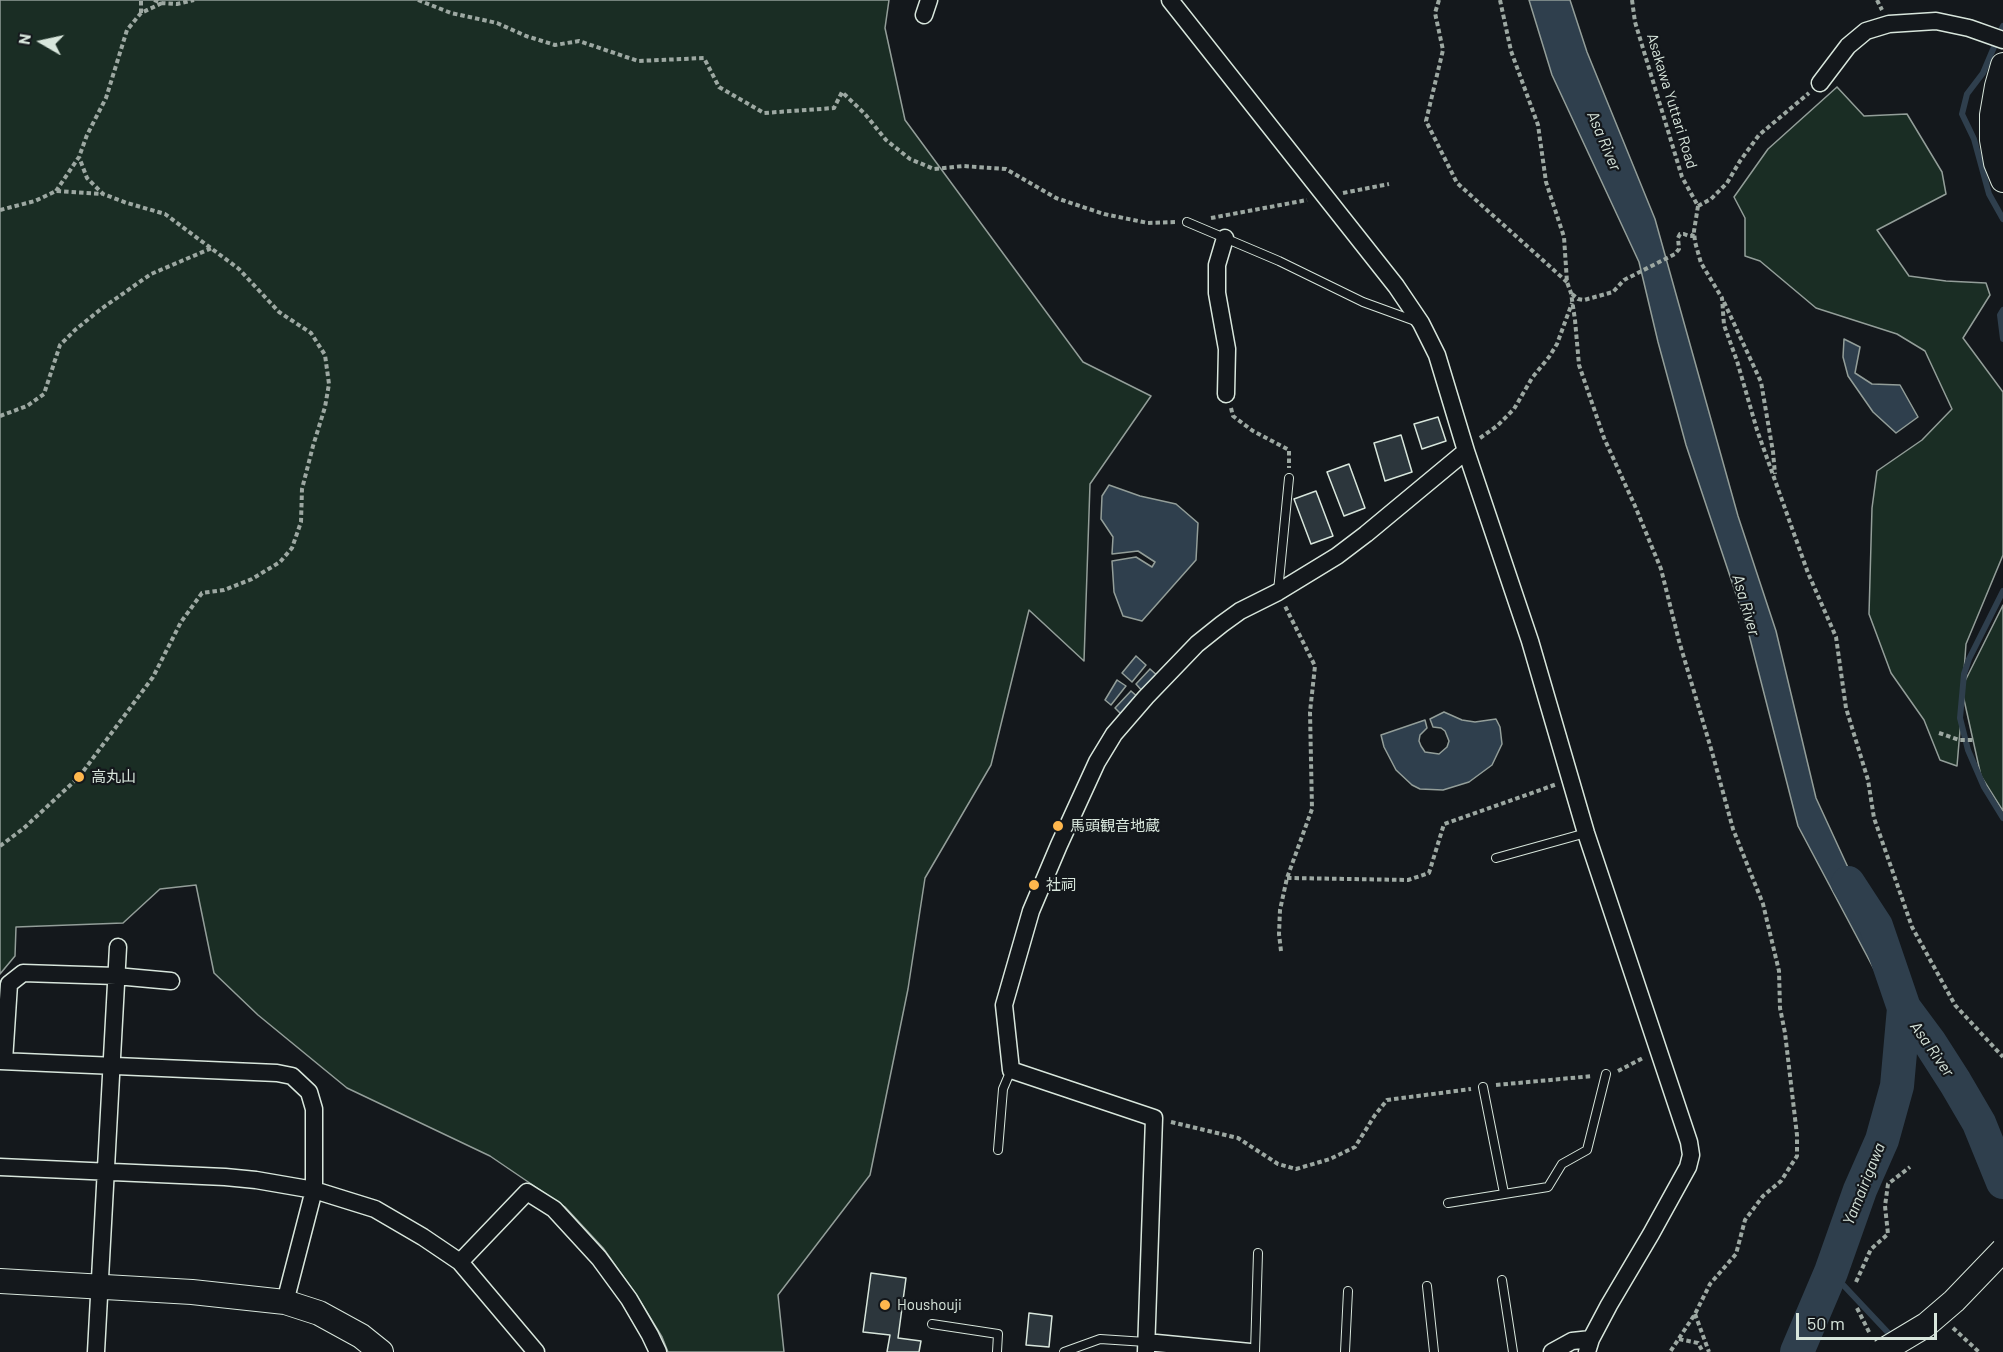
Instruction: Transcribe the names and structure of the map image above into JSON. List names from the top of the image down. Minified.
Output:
{"streets":{"path":["Asakawa Yuttari Road"]},"water":["Asa River","Yamairigawa"],"places":["高丸山","馬頭観音地蔵","社祠","Houshouji"],"scale_bar":"50 m","north":"left"}
